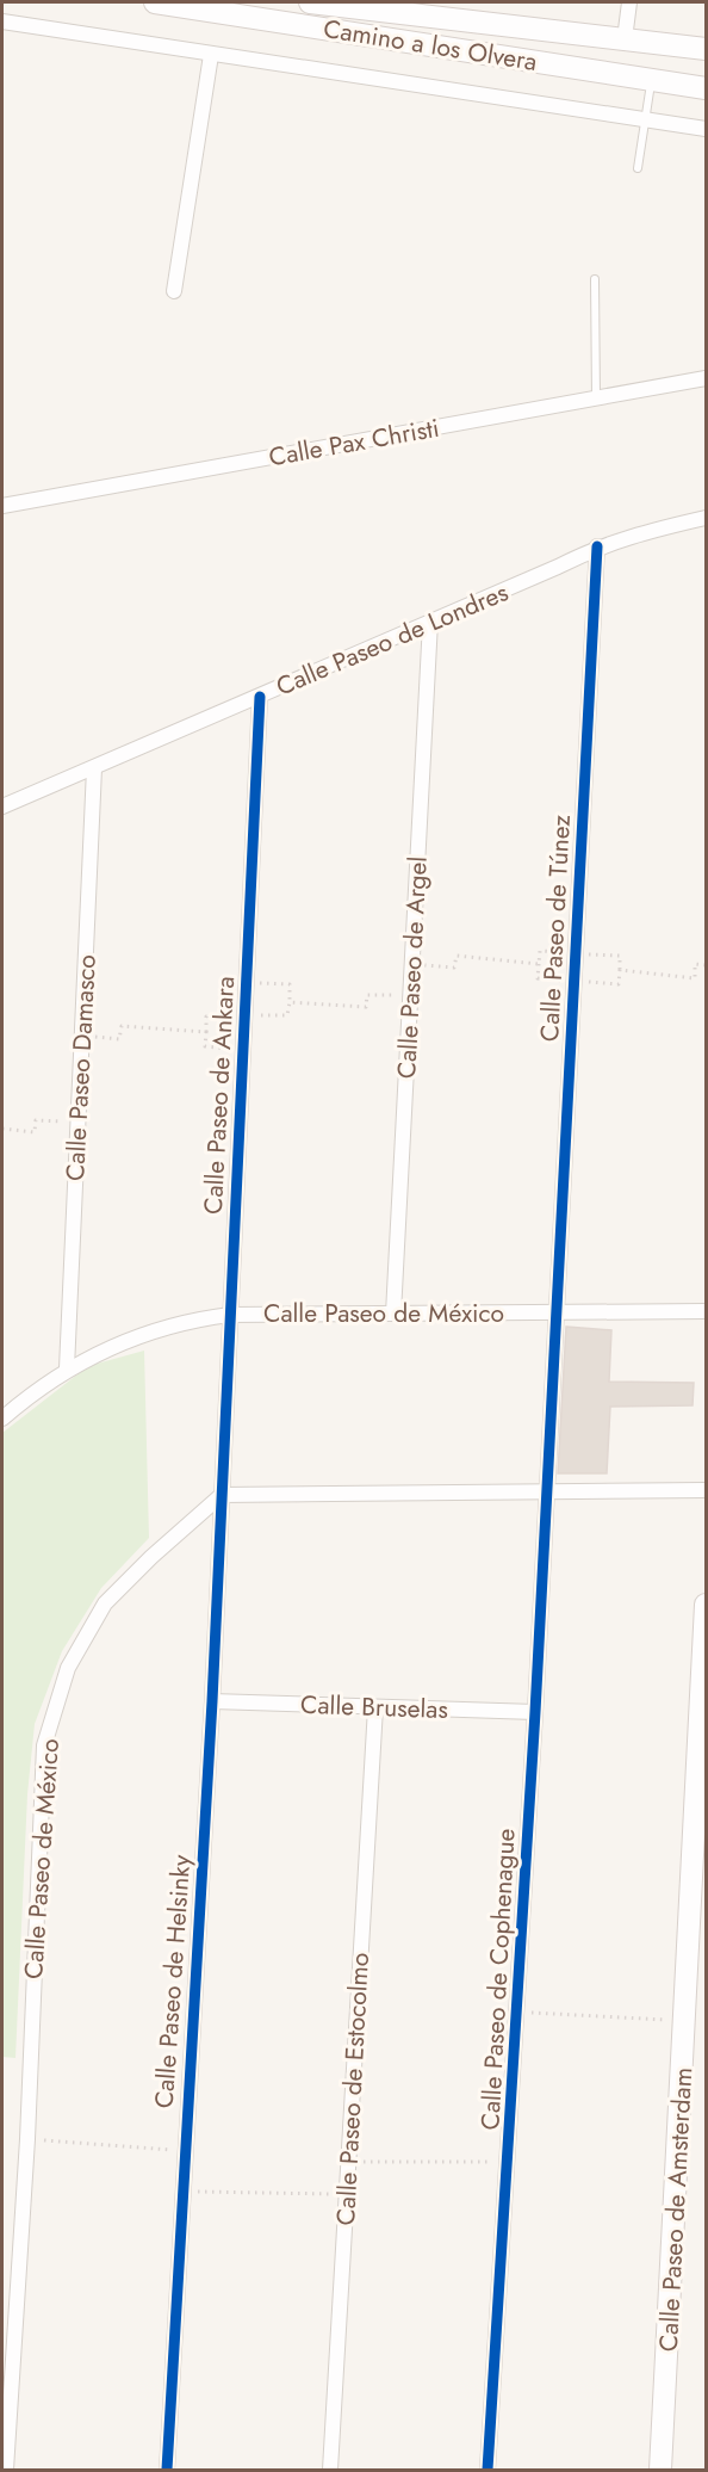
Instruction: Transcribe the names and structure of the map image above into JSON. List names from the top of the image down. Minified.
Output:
{"streets":{"street":["Camino a los Olvera","Calle Pax Christi","Calle Paseo de Londres","Calle Paseo de Túnez","Calle Paseo de Argel","Calle Paseo Damasco","Calle Paseo de Ankara","Calle Paseo de México","Calle Bruselas","Calle Paseo de Cophenague","Calle Paseo de Helsinky","Calle Paseo de Estocolmo","Calle Paseo de Amsterdam"]},"crossings":[["Calle Paseo de Londres","Calle Paseo de Túnez"],["Calle Paseo de Londres","Calle Paseo de Argel"],["Calle Paseo de Londres","Calle Paseo Damasco"],["Calle Paseo de Londres","Calle Paseo de Ankara"],["Calle Paseo de Túnez","Calle Paseo de México"],["Calle Paseo de Túnez","Calle Paseo de Cophenague"],["Calle Paseo de Argel","Calle Paseo de México"],["Calle Paseo Damasco","Calle Paseo de México"],["Calle Paseo de Ankara","Calle Paseo de México"],["Calle Paseo de Ankara","Calle Paseo de Helsinky"],["Calle Paseo de México","Calle Paseo de Helsinky"],["Calle Bruselas","Calle Paseo de Cophenague"],["Calle Bruselas","Calle Paseo de Helsinky"],["Calle Bruselas","Calle Paseo de Estocolmo"]]}
